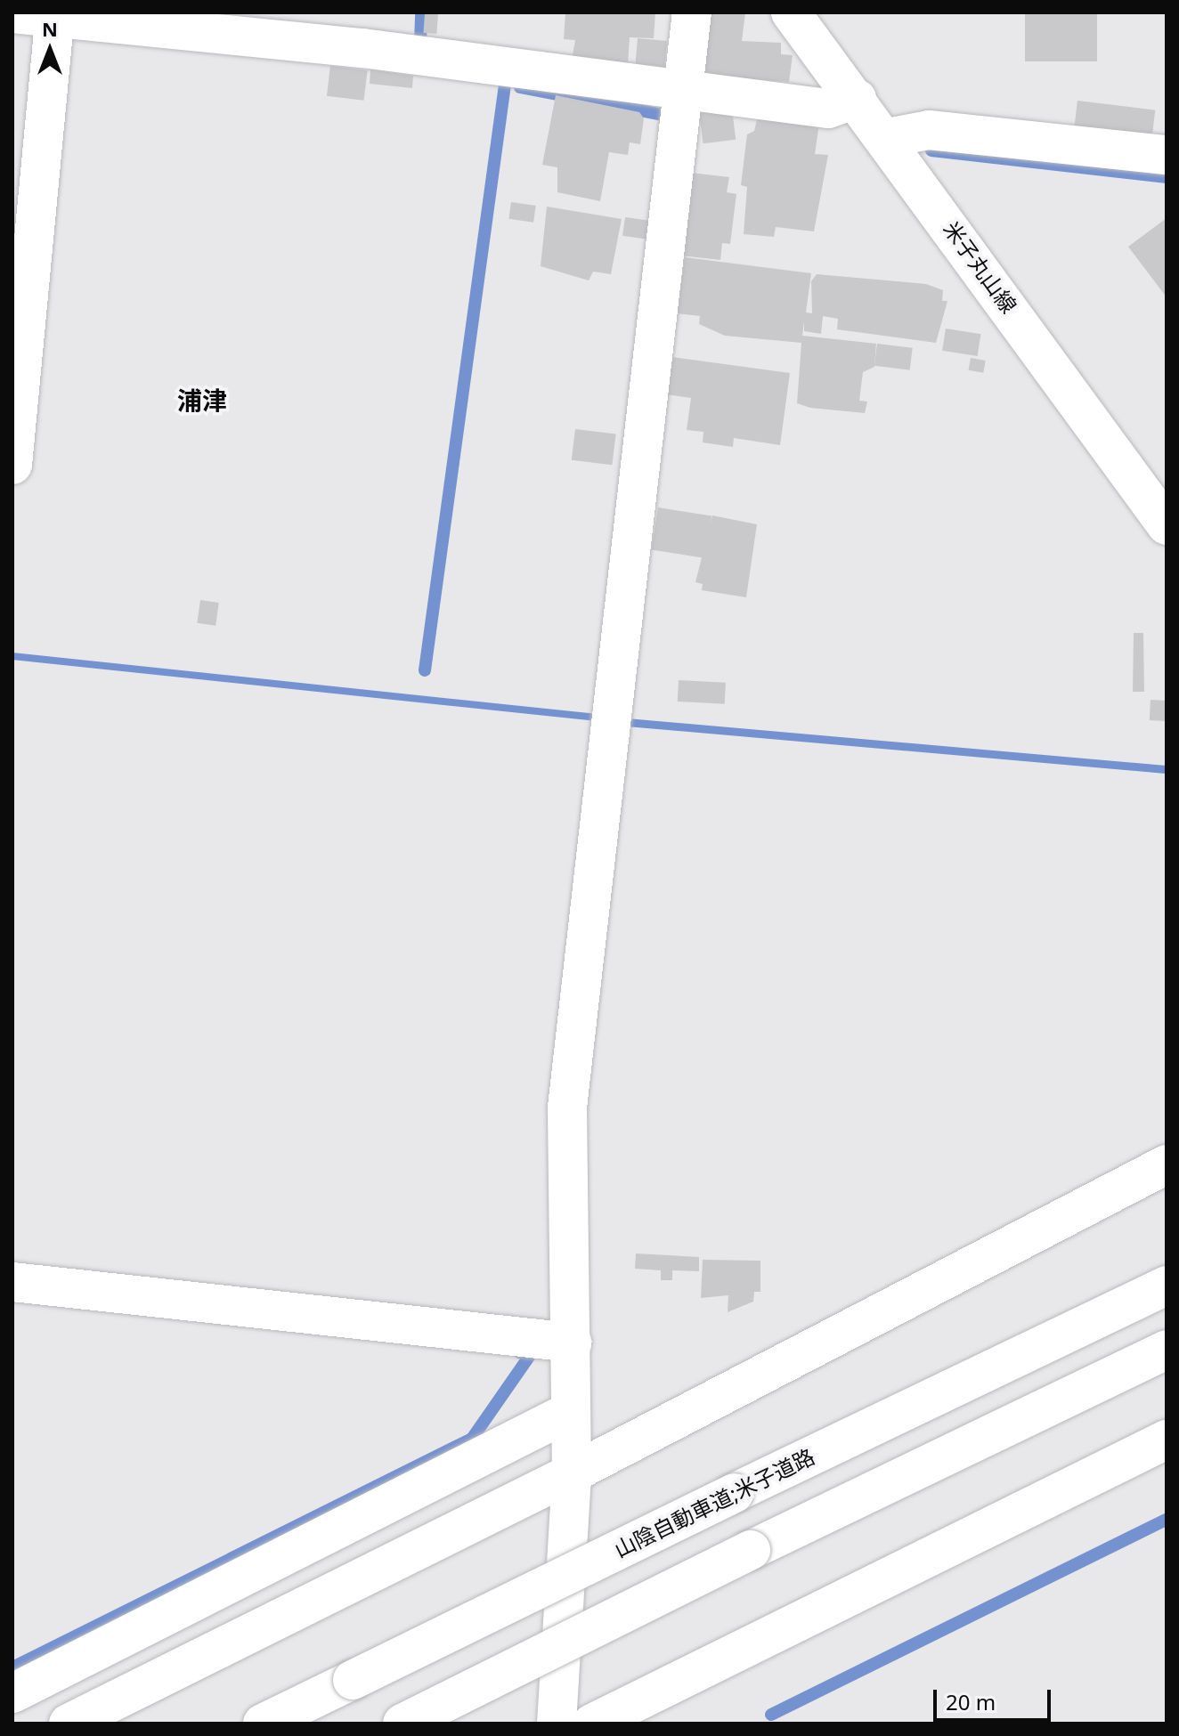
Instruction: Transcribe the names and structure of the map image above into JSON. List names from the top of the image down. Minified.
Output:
{"streets":{"main road":["米子丸山線","山陰自動車道;米子道路"]},"districts":["浦津"],"scale_bar":"20 m","north":"top"}
